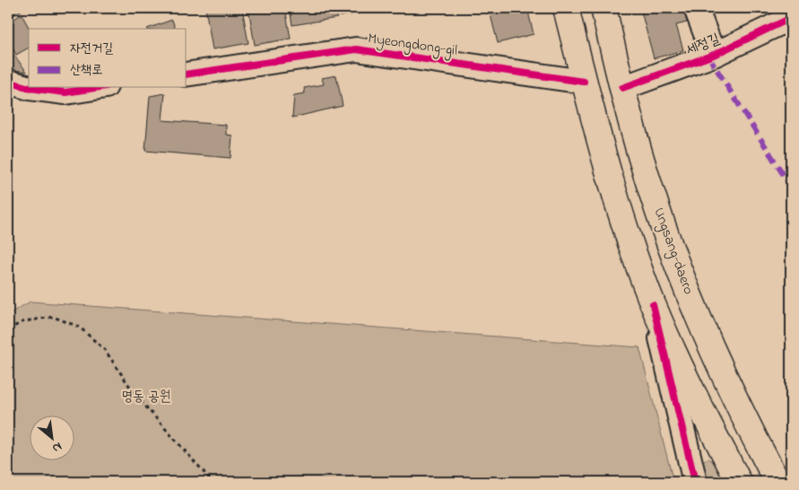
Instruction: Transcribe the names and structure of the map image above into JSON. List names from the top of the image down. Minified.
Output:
{"streets":{"main road":["Ungsang-daero"],"street":["Myeongdong-gil","세정길"]},"crossings":[["세정길","Ungsang-daero"]],"parks":["명동 공원"],"legend":["자전거길","산책로"],"north":"bottom right"}
